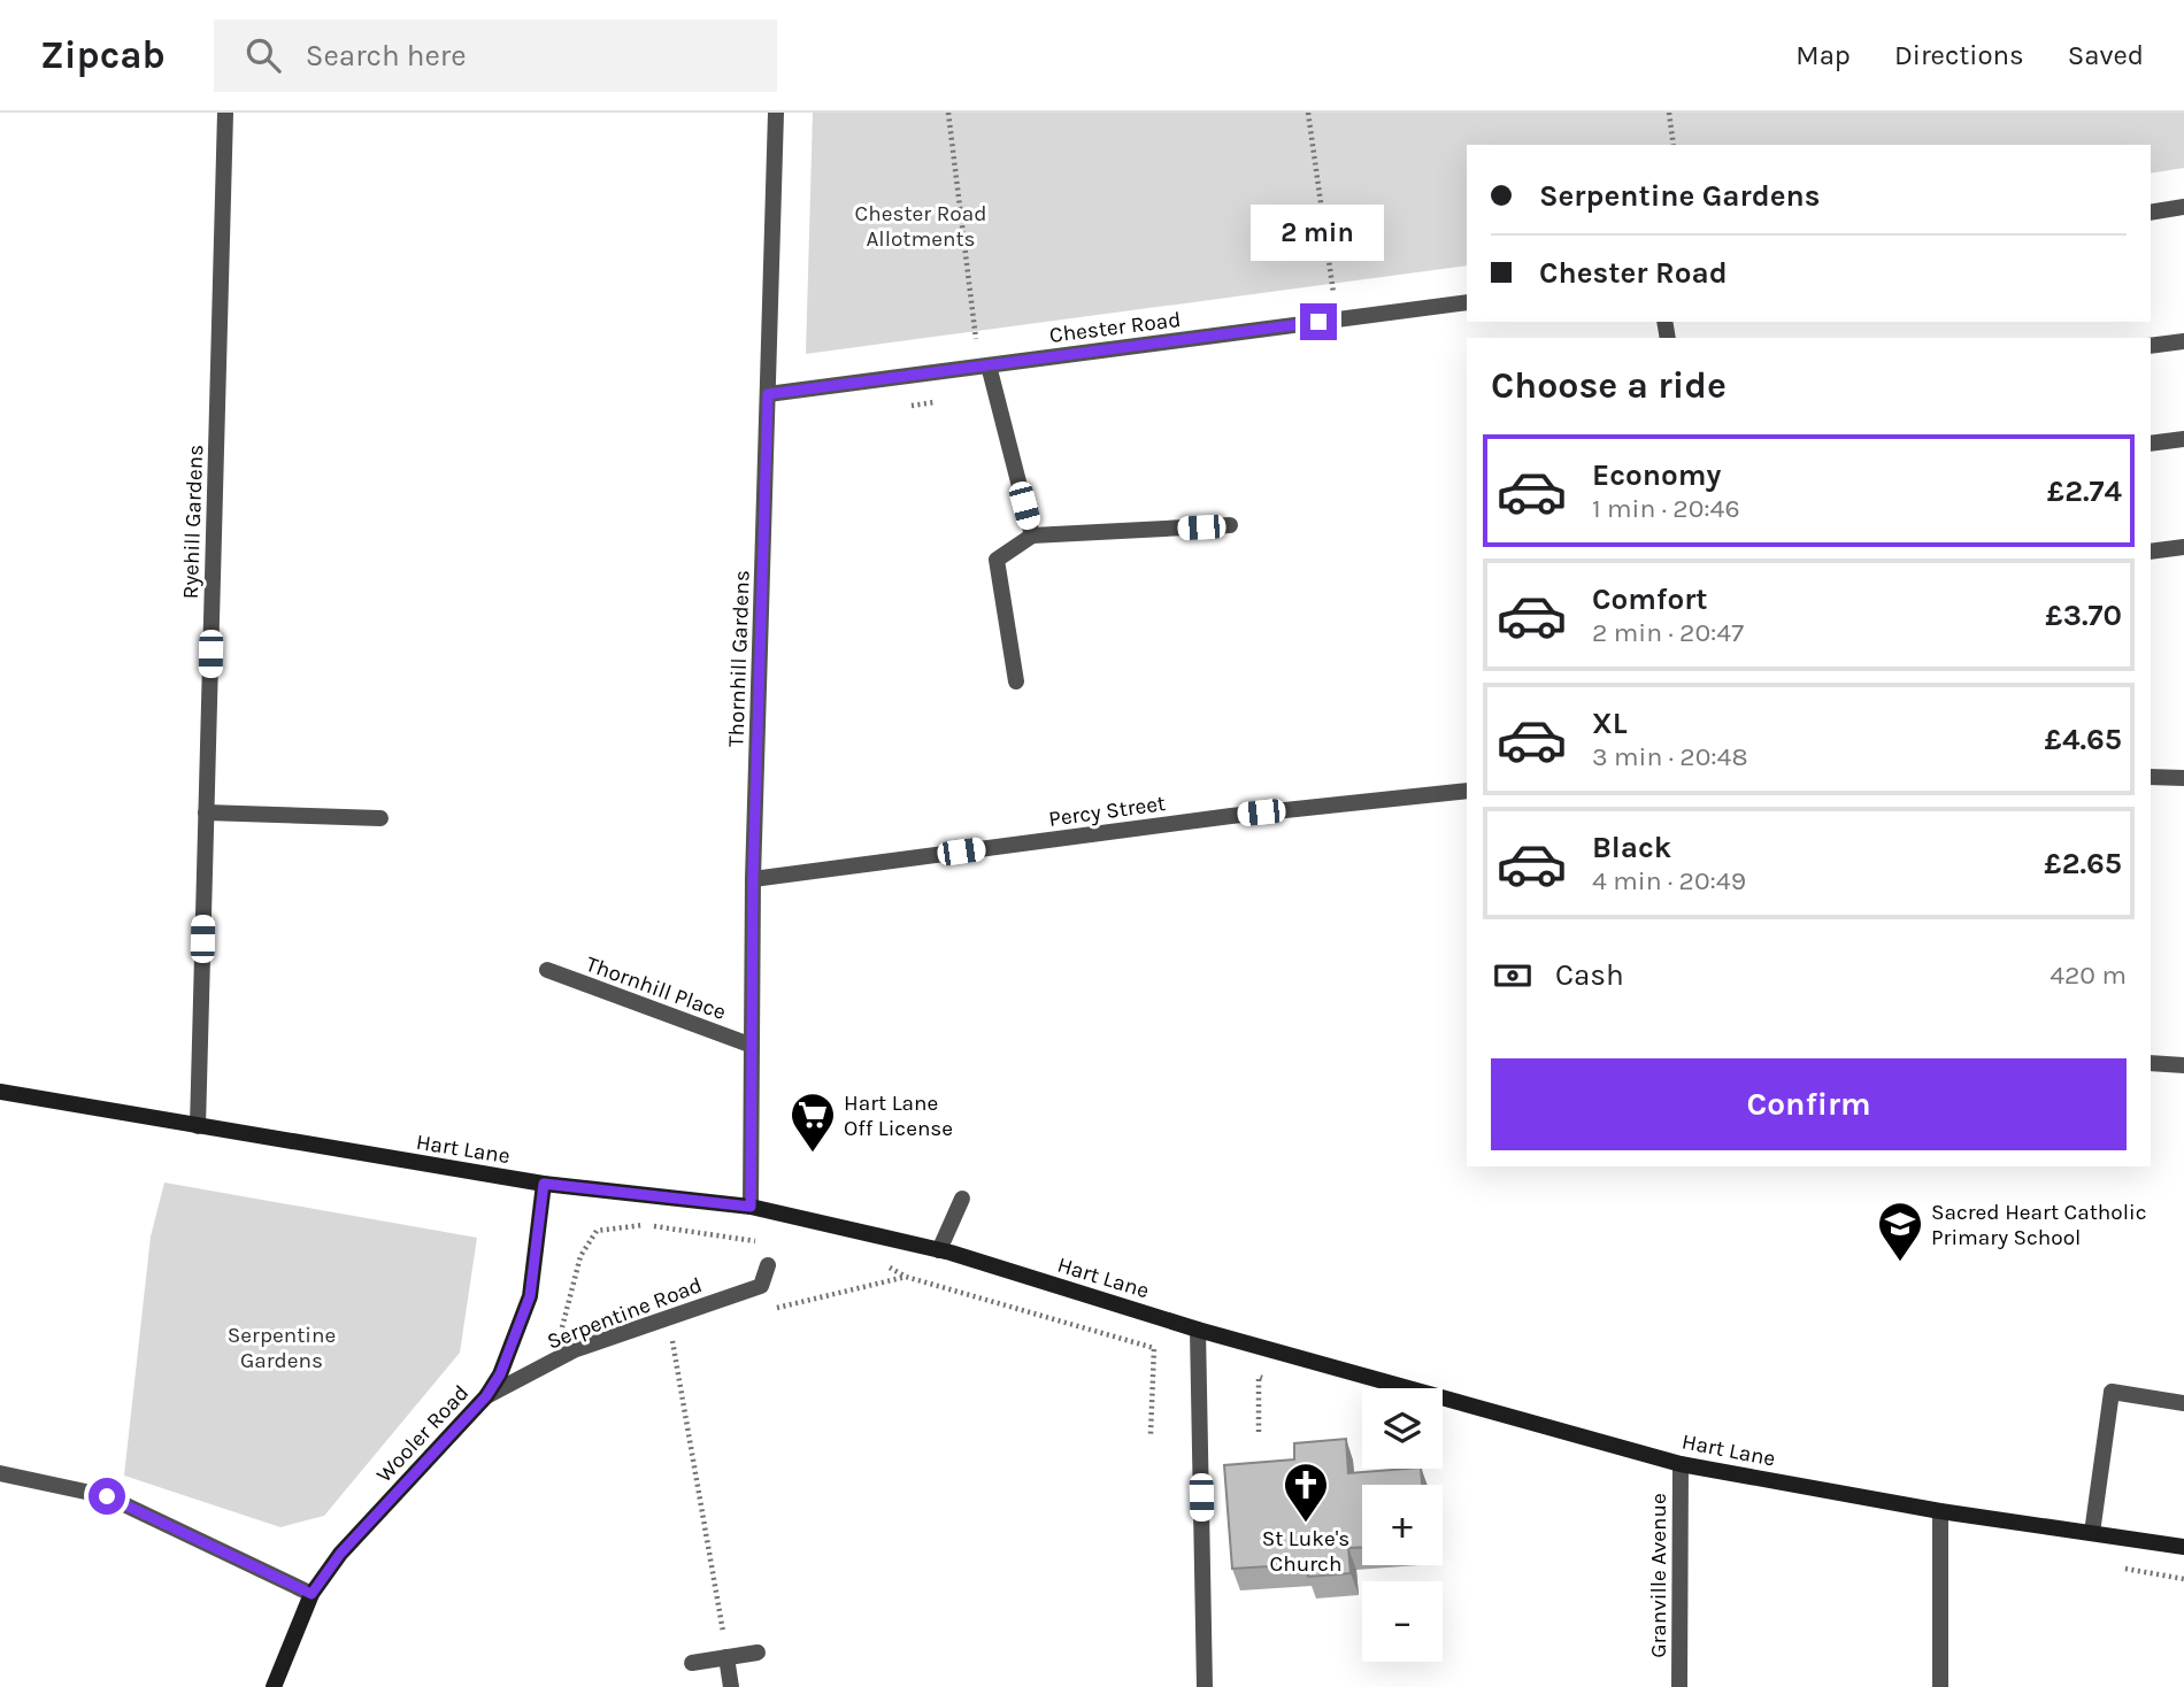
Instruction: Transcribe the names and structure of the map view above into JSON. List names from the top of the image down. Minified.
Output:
{"streets":{"street":["Chester Road","Ryehill Gardens","Thornhill Gardens","Percy Street","Thornhill Place","Hart Lane","Serpentine Road","Wooler Road","Granville Avenue"]},"crossings":[["Chester Road","Thornhill Gardens"],["Ryehill Gardens","Hart Lane"],["Thornhill Gardens","Percy Street"],["Thornhill Gardens","Thornhill Place"],["Thornhill Gardens","Hart Lane"],["Hart Lane","Wooler Road"],["Hart Lane","Granville Avenue"],["Serpentine Road","Wooler Road"]],"parks":["Chester Road Allotments","Serpentine Gardens"],"places":{"supermarket":["Hart Lane Off License"],"school or university":["Sacred Heart Catholic Primary School"],"church":["St Luke's Church"]},"page":{"header":"Zipcab","search":"Search here","nav":["Map","Directions","Saved"],"banner":["Serpentine Gardens","Chester Road"],"bubble":"2 min","heading":"Choose a ride","list":[{"name":"Economy","note":"1 min · 20:46","value":"£2.74"},{"name":"Comfort","note":"2 min · 20:47","value":"£3.70"},{"name":"XL","note":"3 min · 20:48","value":"£4.65"},{"name":"Black","note":"4 min · 20:49","value":"£2.65"}],"pay":["Cash","420 m"],"buttons":"Confirm","map_buttons":["+","−"]}}
